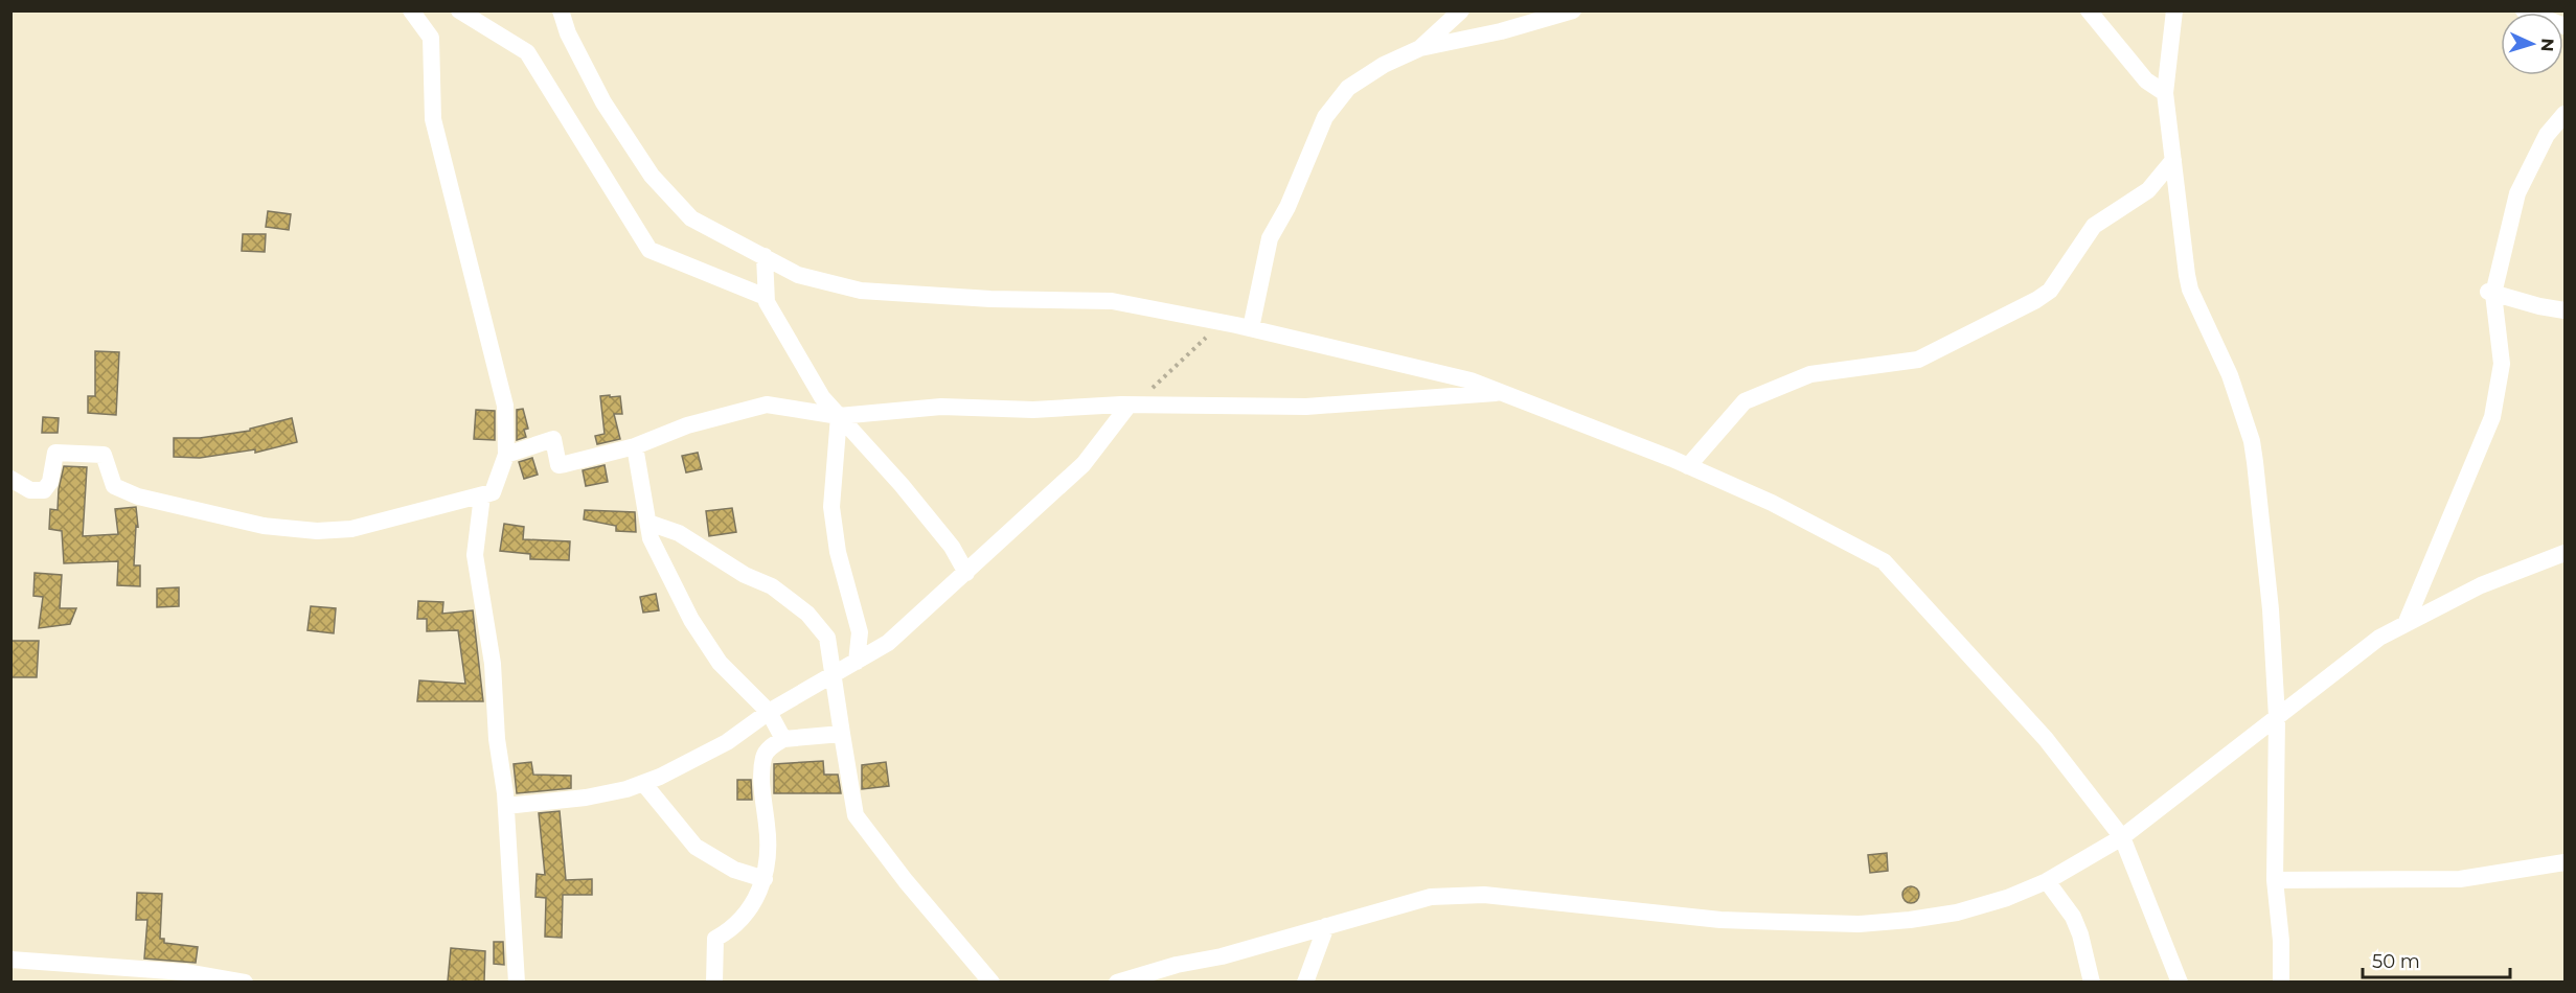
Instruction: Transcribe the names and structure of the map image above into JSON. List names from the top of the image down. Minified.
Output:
{"scale_bar":"50 m","north":"right"}
